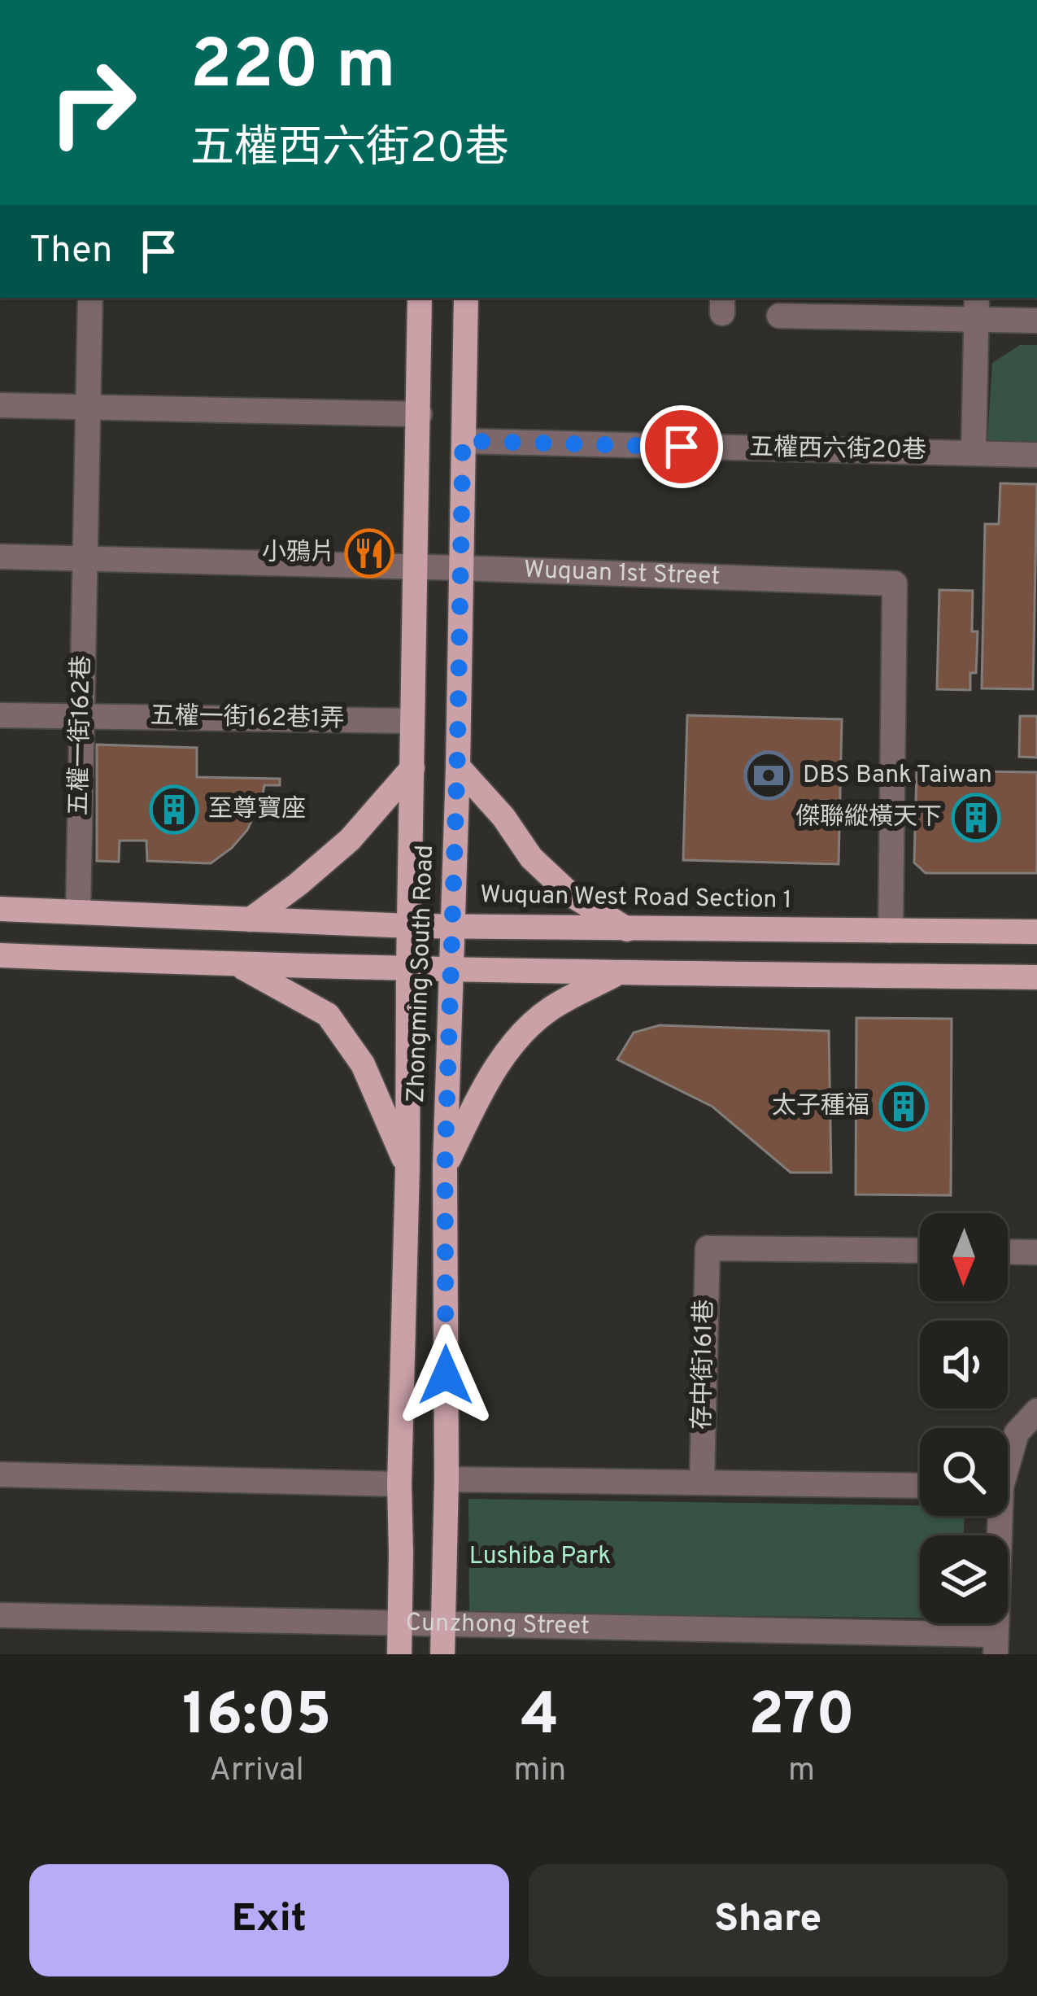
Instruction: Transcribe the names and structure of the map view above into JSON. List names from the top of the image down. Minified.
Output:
{"streets":{"main road":["Wuquan West Road Section 1","Zhongming South Road"],"street":["五權西六街20巷","Wuquan 1st Street","五權一街162巷1弄","五權一街162巷","存中街161巷","Cunzhong Street"]},"crossings":[["五權西六街20巷","Zhongming South Road"],["Wuquan 1st Street","五權一街162巷"],["Wuquan 1st Street","Wuquan West Road Section 1"],["Wuquan 1st Street","Zhongming South Road"],["五權一街162巷1弄","五權一街162巷"],["五權一街162巷1弄","Zhongming South Road"],["五權一街162巷","Wuquan West Road Section 1"],["Wuquan West Road Section 1","Zhongming South Road"],["Zhongming South Road","Cunzhong Street"]],"parks":["Lushiba Park"],"places":{"restaurant":["小鴉片"],"bank":["DBS Bank Taiwan"],"building":["至尊寶座","傑聯縱橫天下","太子種福"]},"north":"bottom","page":{"turn":["220 m","五權西六街20巷"],"then":"Then","eta":["16:05","Arrival","4","min","270","m"],"buttons":["Exit","Share"]}}
